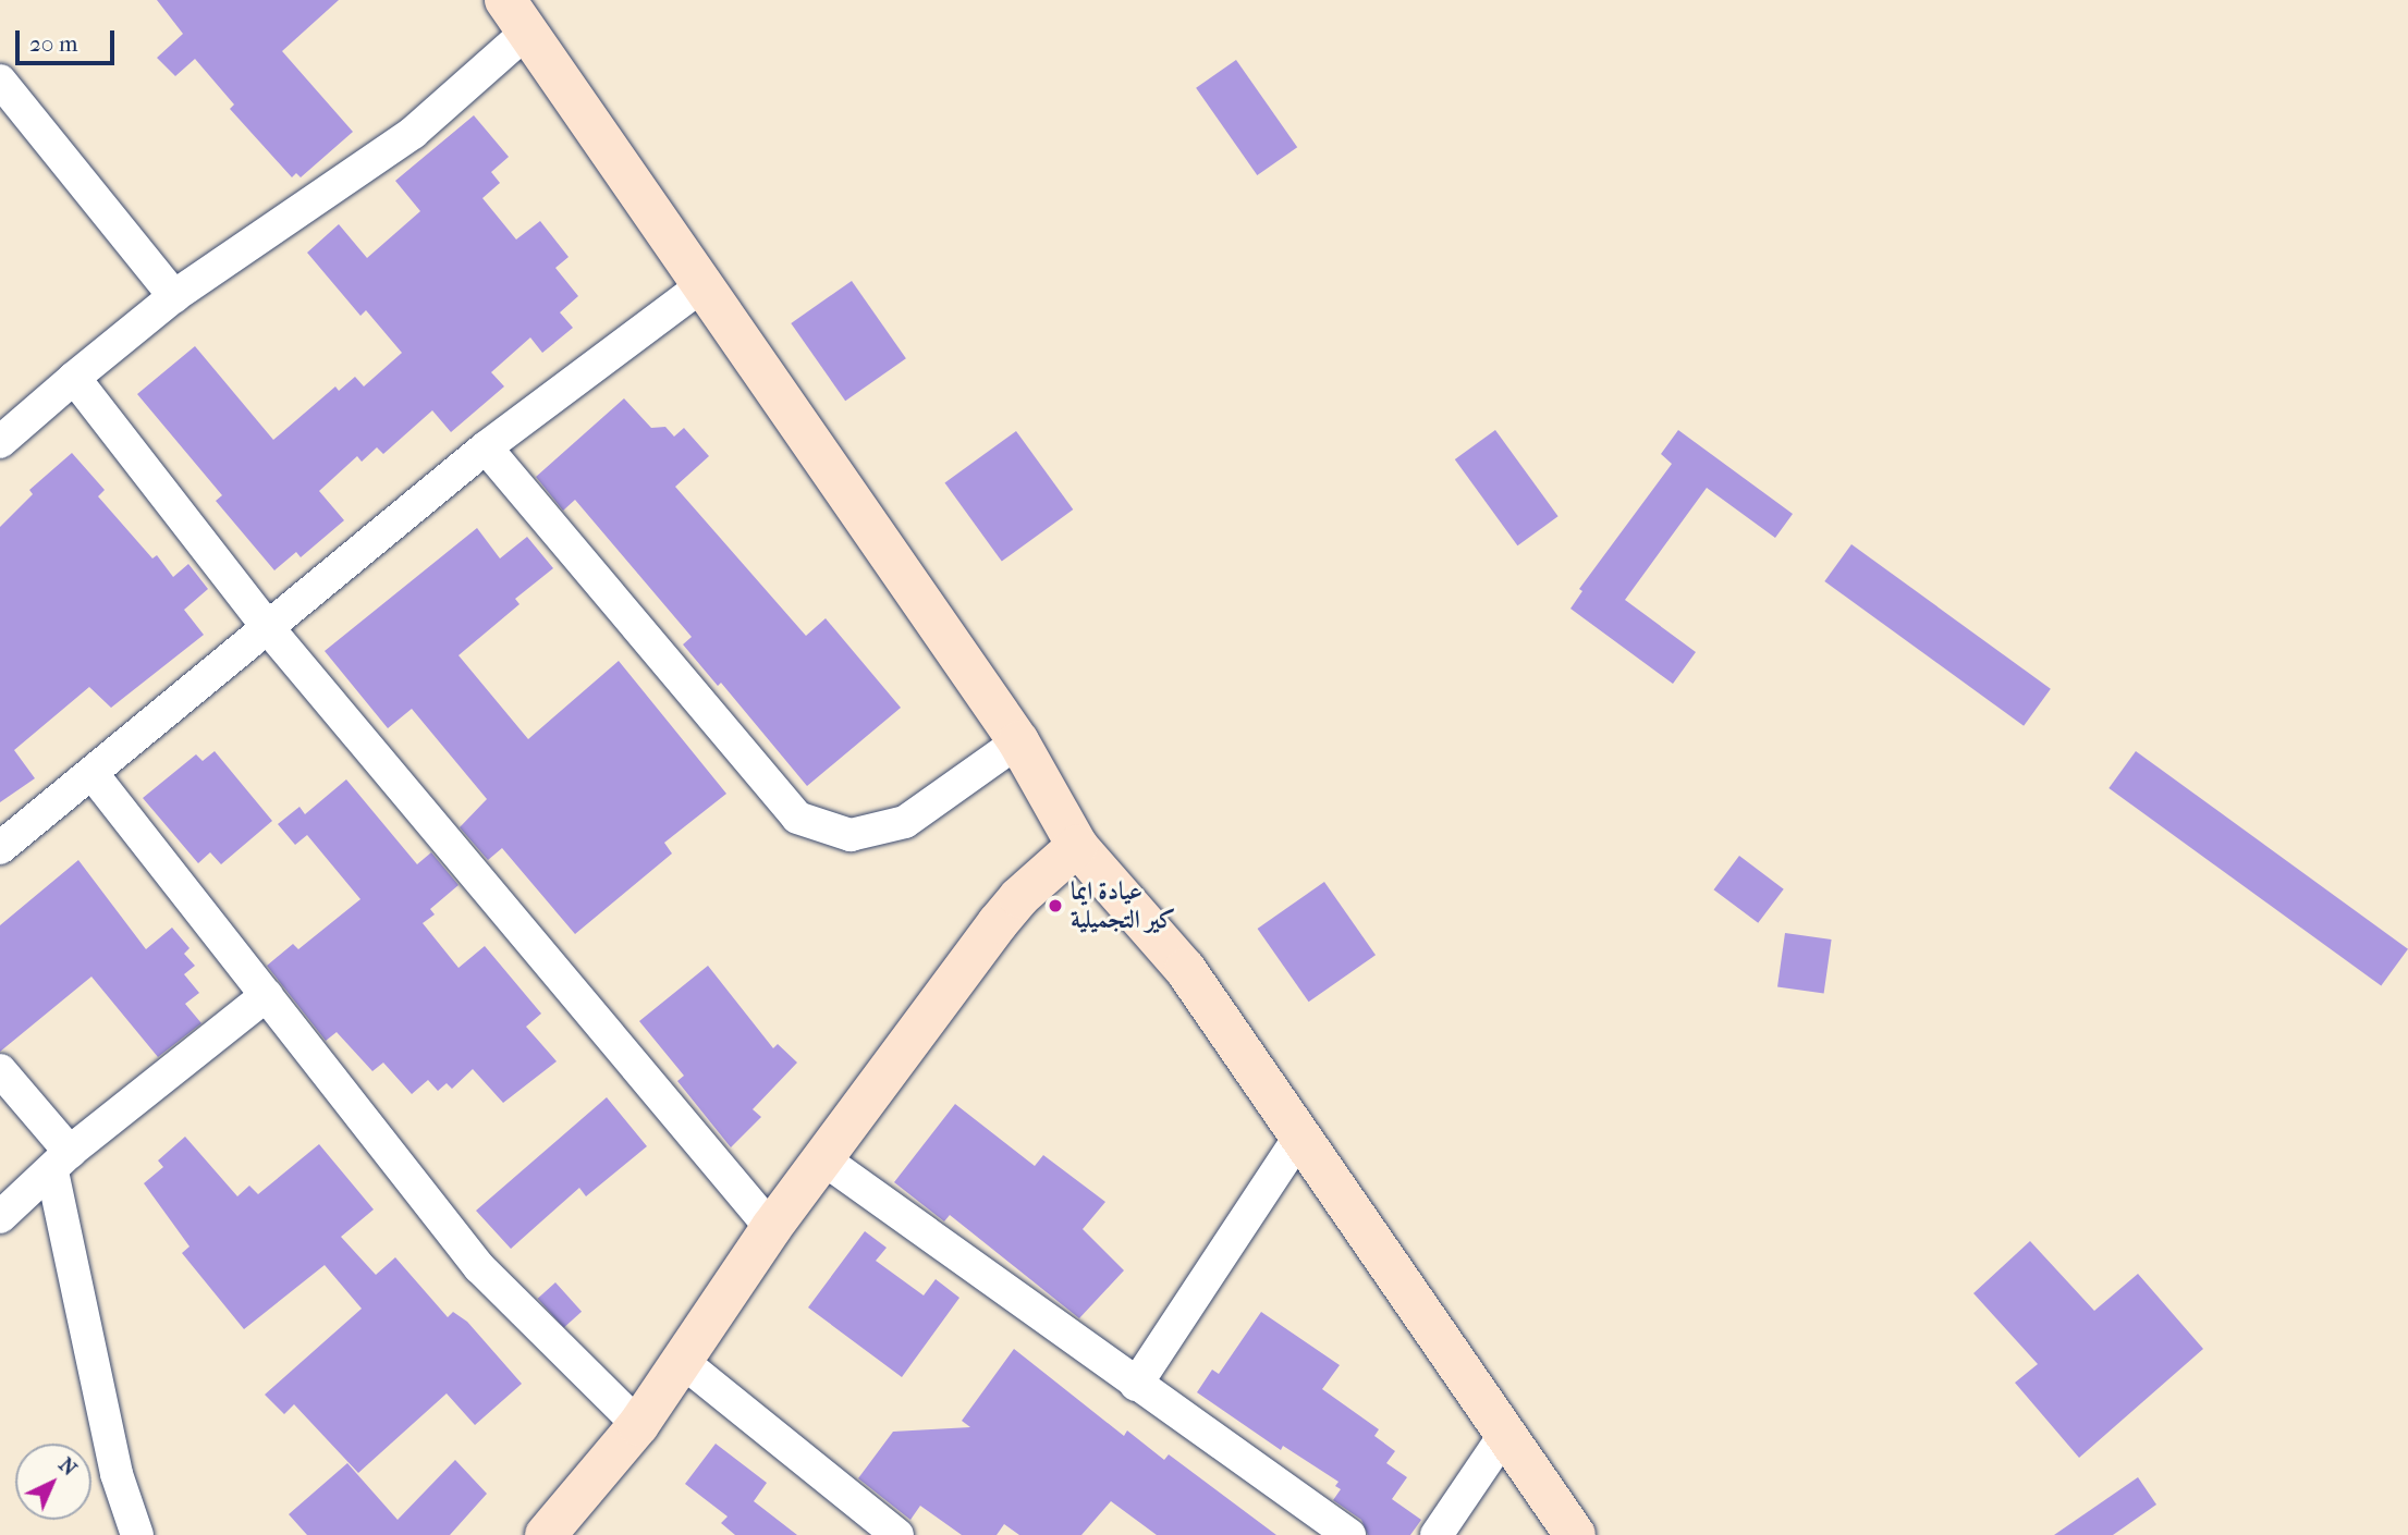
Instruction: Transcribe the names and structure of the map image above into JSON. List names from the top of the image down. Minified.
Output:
{"places":["عيادة ايما كير التجميلية"],"scale_bar":"20 m","north":"top right"}
